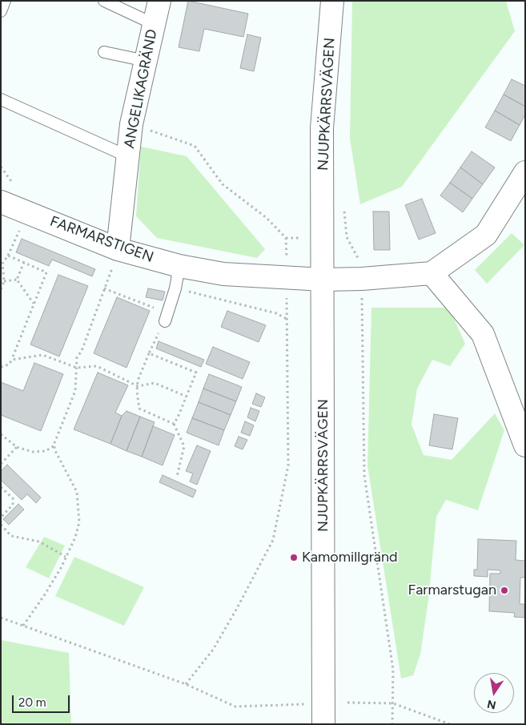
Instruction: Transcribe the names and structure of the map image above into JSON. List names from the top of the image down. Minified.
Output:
{"streets":{"street":["ANGELIKAGRÄND","NJUPKÄRRSVÄGEN","FARMARSTIGEN"]},"crossings":[["ANGELIKAGRÄND","FARMARSTIGEN"],["NJUPKÄRRSVÄGEN","FARMARSTIGEN"]],"places":["Kamomillgränd","Farmarstugan"],"scale_bar":"20 m","north":"bottom"}
